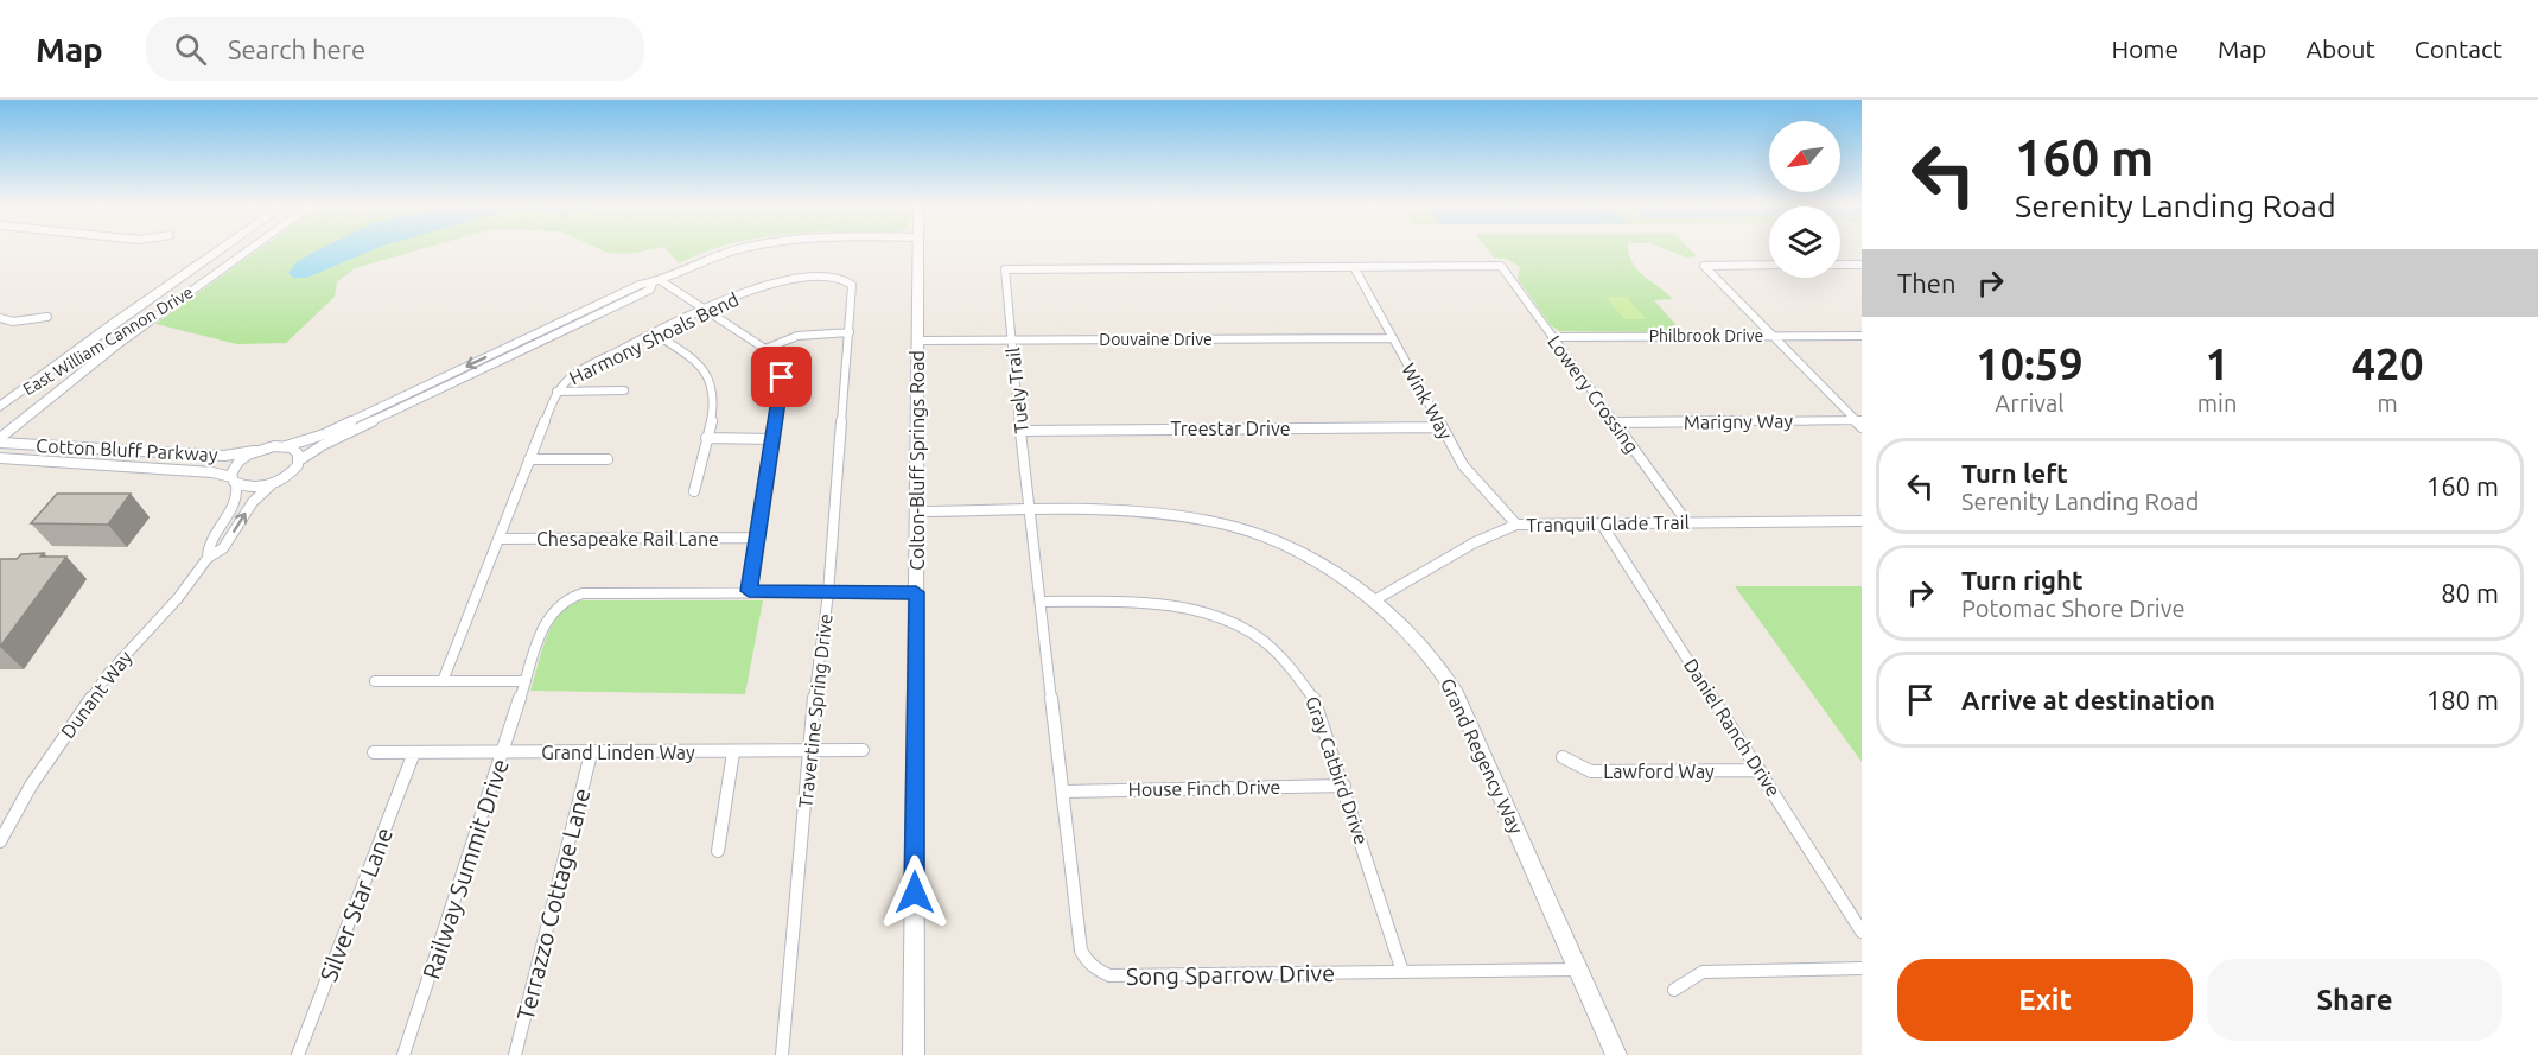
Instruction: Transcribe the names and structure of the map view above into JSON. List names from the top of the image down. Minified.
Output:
{"streets":{"street":["Philbrook Drive","Harmony Shoals Bend","Douvaine Drive","East William Cannon Drive","Tuely Trail","Lowery Crossing","Wink Way","Marigny Way","Treestar Drive","Cotton Bluff Parkway","Colton-Bluff Springs Road","Tranquil Glade Trail","Chesapeake Rail Lane","Dunant Way","Travertine Spring Drive","Daniel Ranch Drive","Grand Linden Way","Grand Regency Way","Gray Catbird Drive","Lawford Way","House Finch Drive","Railway Summit Drive","Silver Star Lane","Terrazzo Cottage Lane","Song Sparrow Drive"]},"crossings":[["Philbrook Drive","Lowery Crossing"],["Harmony Shoals Bend","Chesapeake Rail Lane"],["Harmony Shoals Bend","Travertine Spring Drive"],["Douvaine Drive","Tuely Trail"],["Douvaine Drive","Wink Way"],["Douvaine Drive","Colton-Bluff Springs Road"],["East William Cannon Drive","Cotton Bluff Parkway"],["Tuely Trail","Lowery Crossing"],["Tuely Trail","Wink Way"],["Tuely Trail","Treestar Drive"],["Tuely Trail","Grand Regency Way"],["Tuely Trail","Song Sparrow Drive"],["Lowery Crossing","Wink Way"],["Lowery Crossing","Marigny Way"],["Lowery Crossing","Tranquil Glade Trail"],["Wink Way","Treestar Drive"],["Wink Way","Tranquil Glade Trail"],["Cotton Bluff Parkway","Dunant Way"],["Colton-Bluff Springs Road","Grand Regency Way"],["Colton-Bluff Springs Road","Railway Summit Drive"],["Tranquil Glade Trail","Daniel Ranch Drive"],["Tranquil Glade Trail","Grand Regency Way"],["Travertine Spring Drive","Grand Linden Way"],["Travertine Spring Drive","Railway Summit Drive"],["Daniel Ranch Drive","Lawford Way"],["Grand Linden Way","Railway Summit Drive"],["Grand Linden Way","Silver Star Lane"],["Grand Linden Way","Terrazzo Cottage Lane"],["Grand Regency Way","Song Sparrow Drive"],["Gray Catbird Drive","House Finch Drive"],["Gray Catbird Drive","Song Sparrow Drive"],["House Finch Drive","Song Sparrow Drive"]],"one_way":["Cotton Bluff Parkway"],"north":"bottom left","page":{"header":"Map","search":"Search here","nav":["Home","Map","About","Contact"],"turn":["160 m","Serenity Landing Road"],"then":"Then","eta":["10:59","Arrival","1","min","420","m"],"list":[{"name":"Turn left","note":"Serenity Landing Road","value":"160 m"},{"name":"Turn right","note":"Potomac Shore Drive","value":"80 m"},{"name":"Arrive at destination","value":"180 m"}],"buttons":["Exit","Share"]}}
